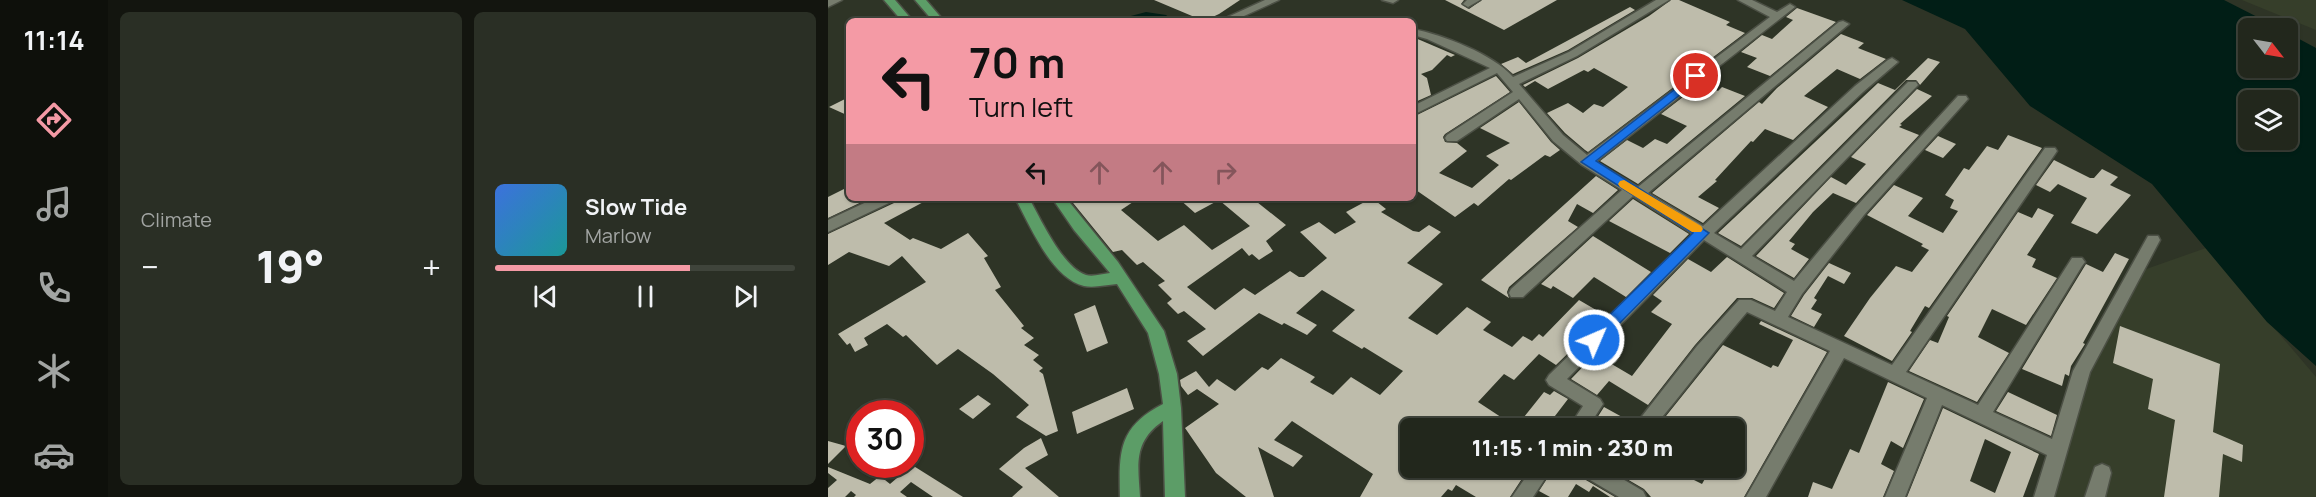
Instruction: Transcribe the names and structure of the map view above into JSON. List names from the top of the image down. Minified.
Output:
{"north":"bottom right","page":{"tabs":"11:14","tile":"Climate","turn":["70 m","Turn left"],"song":["Slow Tide","Marlow"],"heat":["−","19°","+"],"limit":"30","trip":"11:15 · 1 min · 230 m"}}
